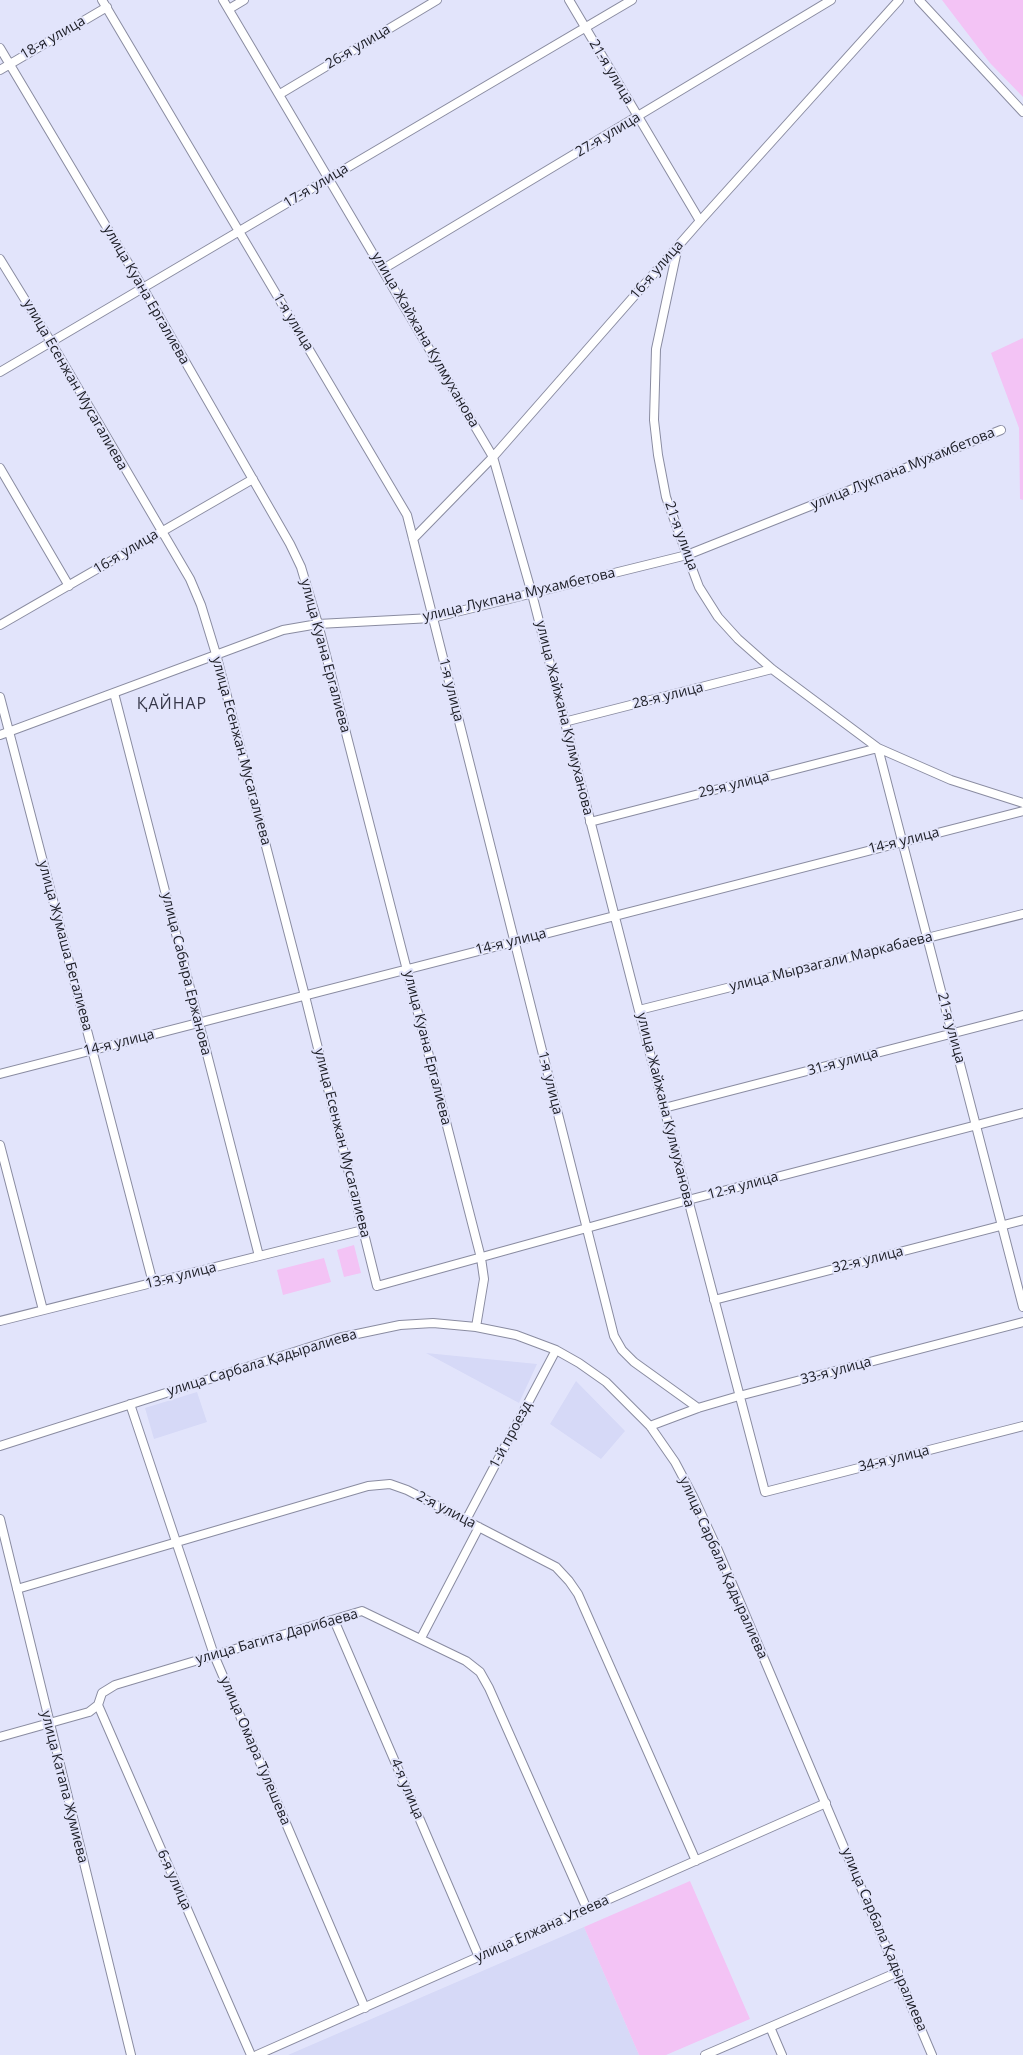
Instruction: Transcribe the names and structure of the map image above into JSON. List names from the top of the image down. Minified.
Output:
{"streets":{"street":["18-я улица","26-я улица","21-я улица","27-я улица","17-я улица","16-я улица","улица Куана Ергалиева","1-я улица","улица Жайжана Кулмуханова","улица Есенжан Мусагалиева","улица Лукпана Мухамбетова","28-я улица","29-я улица","14-я улица","улица Жумаша Бегалиева","улица Мырзагали Маркабаева","улица Сабыра Ержанова","31-я улица","12-я улица","32-я улица","13-я улица","улица Сарбала Қадыралиева","33-я улица","1-й проезд","34-я улица","2-я улица","улица Багита Дарибаева","улица Омара Тулешева","улица Катапа Жумиева","4-я улица","6-я улица","улица Елжана Утеева"]},"crossings":[["18-я улица","улица Куана Ергалиева"],["18-я улица","1-я улица"],["26-я улица","улица Жайжана Кулмуханова"],["21-я улица","27-я улица"],["21-я улица","17-я улица"],["21-я улица","16-я улица"],["21-я улица","улица Лукпана Мухамбетова"],["21-я улица","28-я улица"],["21-я улица","29-я улица"],["21-я улица","14-я улица"],["21-я улица","улица Мырзагали Маркабаева"],["21-я улица","31-я улица"],["21-я улица","12-я улица"],["21-я улица","32-я улица"],["27-я улица","улица Жайжана Кулмуханова"],["17-я улица","улица Куана Ергалиева"],["17-я улица","1-я улица"],["17-я улица","улица Жайжана Кулмуханова"],["17-я улица","улица Есенжан Мусагалиева"],["16-я улица","улица Куана Ергалиева"],["16-я улица","1-я улица"],["16-я улица","улица Жайжана Кулмуханова"],["16-я улица","улица Есенжан Мусагалиева"],["улица Куана Ергалиева","улица Лукпана Мухамбетова"],["улица Куана Ергалиева","14-я улица"],["улица Куана Ергалиева","12-я улица"],["улица Куана Ергалиева","улица Сарбала Қадыралиева"],["1-я улица","улица Лукпана Мухамбетова"],["1-я улица","14-я улица"],["1-я улица","12-я улица"],["1-я улица","33-я улица"],["улица Жайжана Кулмуханова","улица Лукпана Мухамбетова"],["улица Жайжана Кулмуханова","28-я улица"],["улица Жайжана Кулмуханова","29-я улица"],["улица Жайжана Кулмуханова","14-я улица"],["улица Жайжана Кулмуханова","улица Мырзагали Маркабаева"],["улица Жайжана Кулмуханова","31-я улица"],["улица Жайжана Кулмуханова","12-я улица"],["улица Жайжана Кулмуханова","32-я улица"],["улица Жайжана Кулмуханова","33-я улица"],["улица Жайжана Кулмуханова","34-я улица"],["улица Есенжан Мусагалиева","улица Лукпана Мухамбетова"],["улица Есенжан Мусагалиева","14-я улица"],["улица Есенжан Мусагалиева","12-я улица"],["улица Есенжан Мусагалиева","13-я улица"],["улица Лукпана Мухамбетова","улица Жумаша Бегалиева"],["улица Лукпана Мухамбетова","улица Сабыра Ержанова"],["14-я улица","улица Жумаша Бегалиева"],["14-я улица","улица Сабыра Ержанова"],["улица Жумаша Бегалиева","13-я улица"],["улица Сабыра Ержанова","13-я улица"],["улица Сарбала Қадыралиева","33-я улица"],["улица Сарбала Қадыралиева","1-й проезд"],["улица Сарбала Қадыралиева","улица Омара Тулешева"],["улица Сарбала Қадыралиева","улица Елжана Утеева"],["1-й проезд","2-я улица"],["2-я улица","улица Омара Тулешева"],["2-я улица","улица Катапа Жумиева"],["2-я улица","улица Елжана Утеева"],["улица Багита Дарибаева","улица Омара Тулешева"],["улица Багита Дарибаева","улица Катапа Жумиева"],["улица Багита Дарибаева","4-я улица"],["улица Багита Дарибаева","6-я улица"],["улица Багита Дарибаева","улица Елжана Утеева"],["улица Омара Тулешева","улица Елжана Утеева"],["4-я улица","улица Елжана Утеева"]],"districts":["ҚАЙНАР"]}
